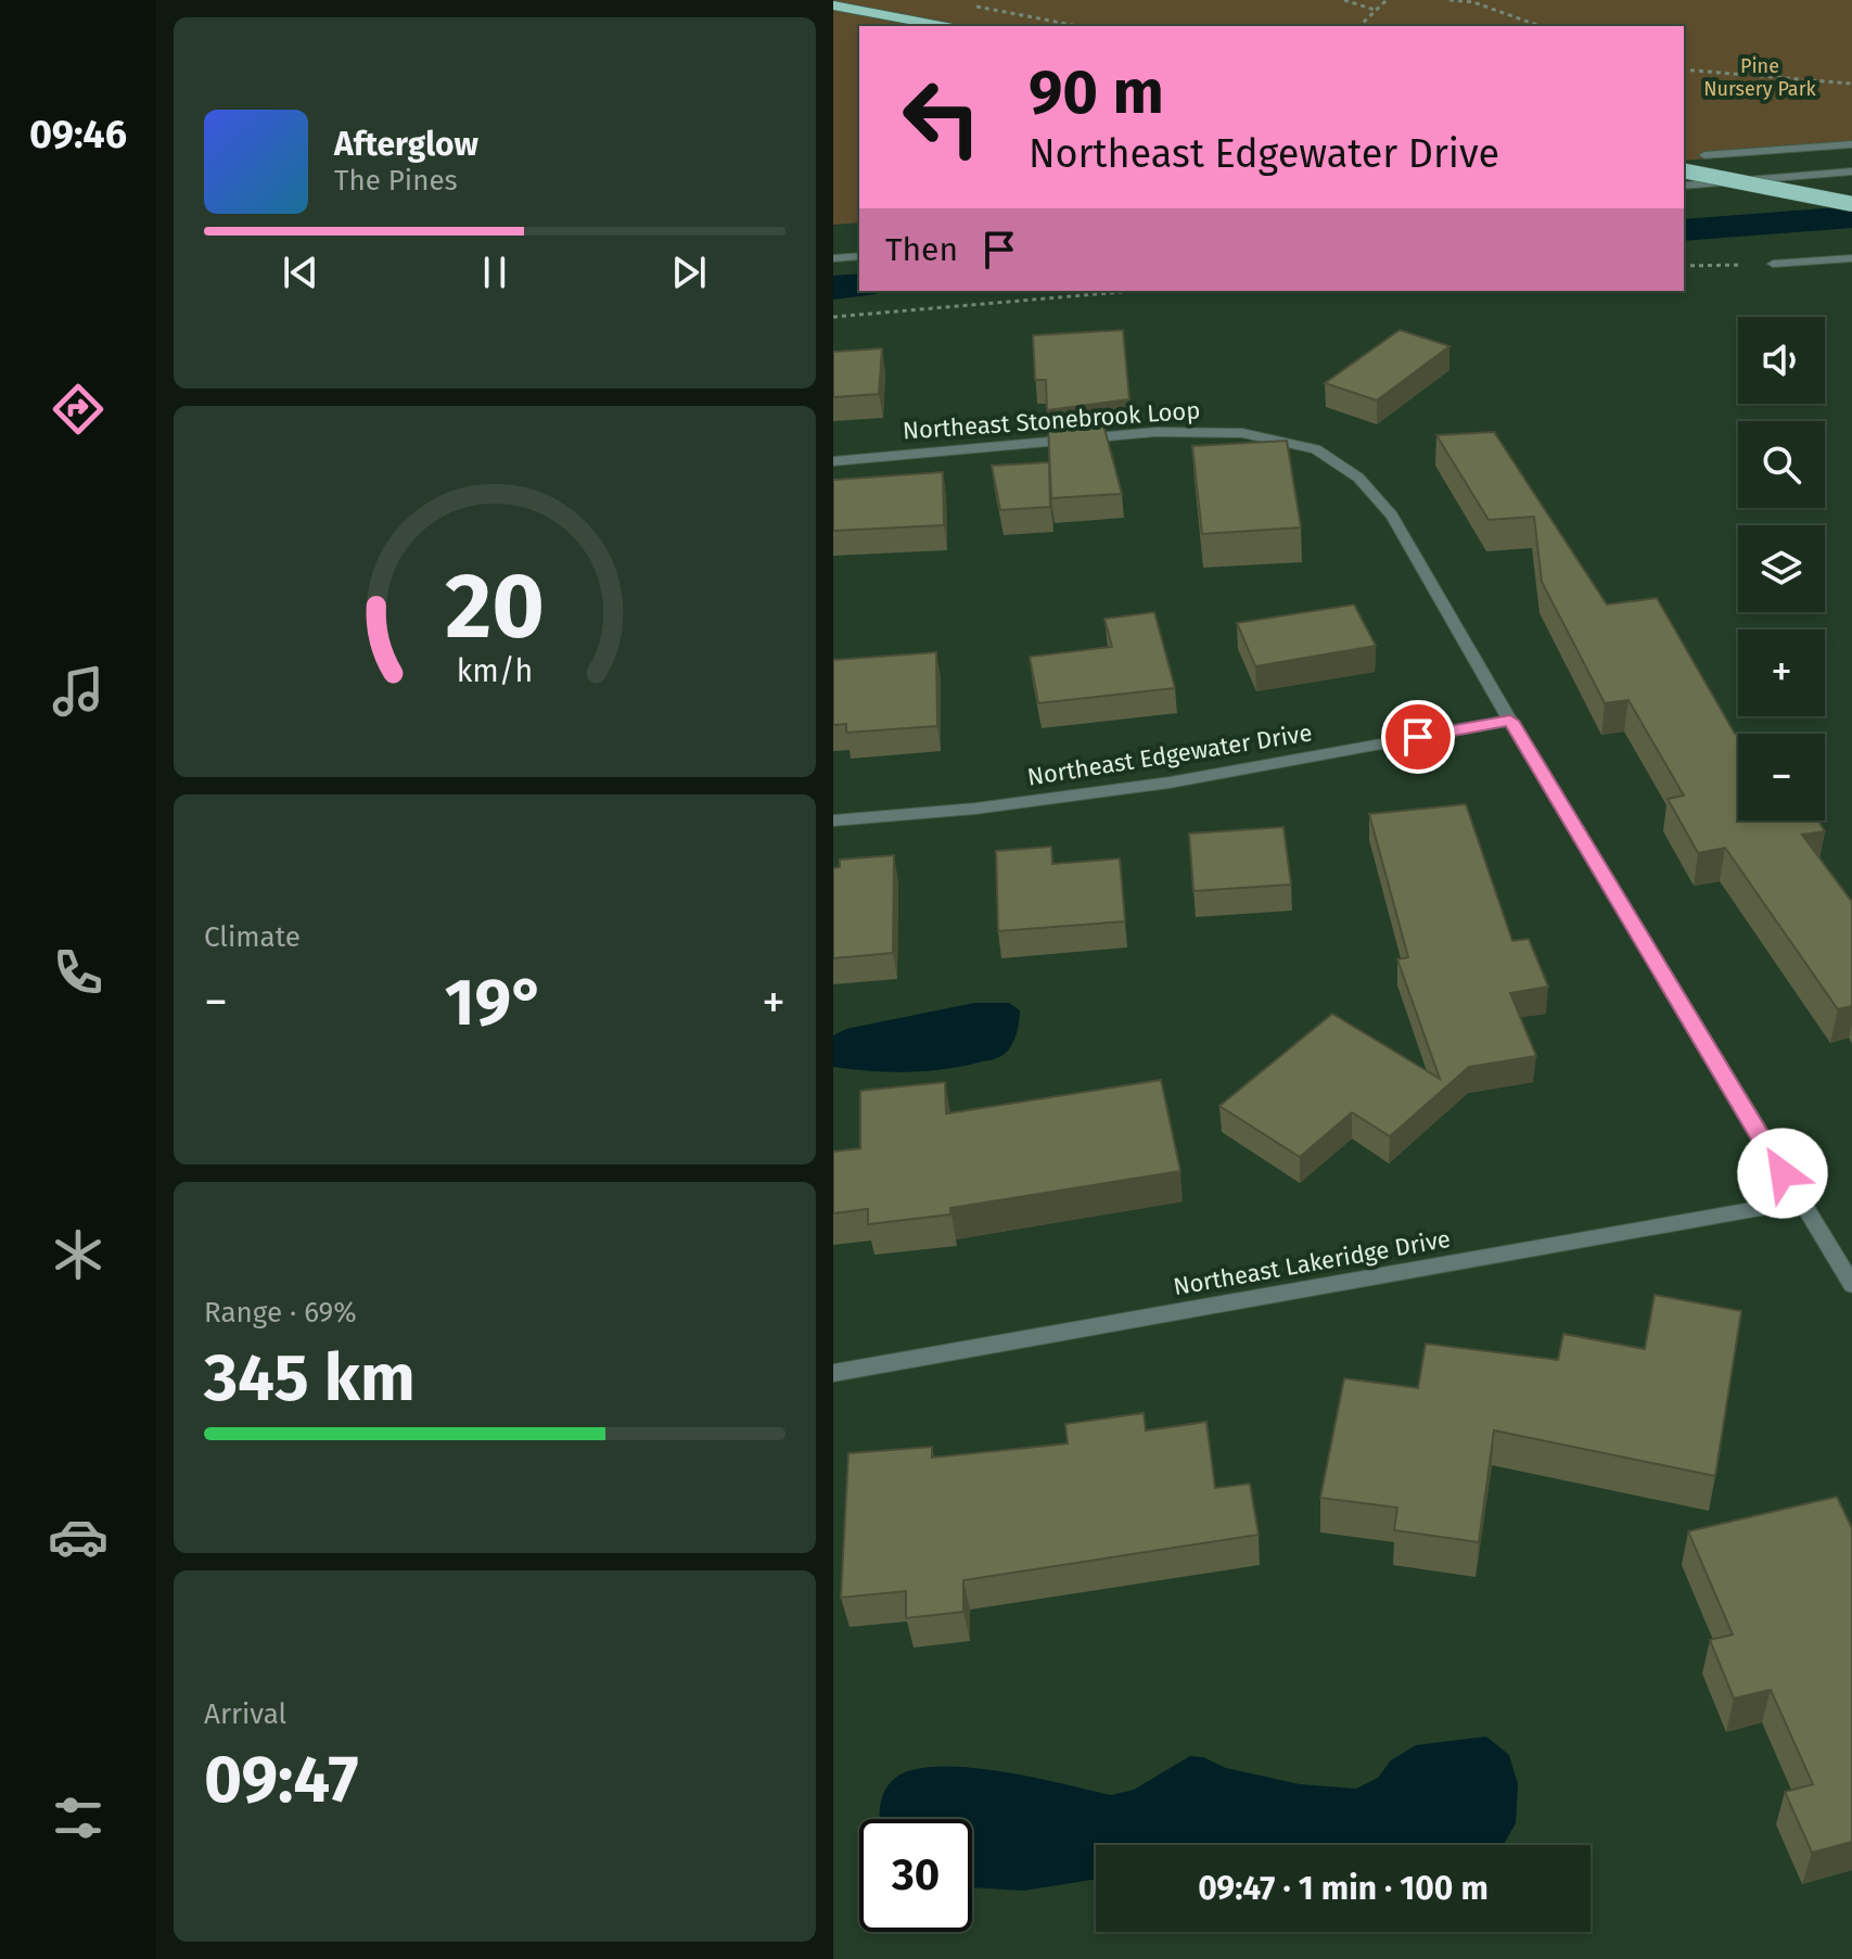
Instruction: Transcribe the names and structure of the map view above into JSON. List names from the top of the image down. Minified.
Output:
{"streets":{"street":["Northeast Stonebrook Loop","Northeast Edgewater Drive","Northeast Lakeridge Drive"]},"crossings":[["Northeast Stonebrook Loop","Northeast Edgewater Drive"],["Northeast Stonebrook Loop","Northeast Lakeridge Drive"]],"parks":["Pine Nursery Park"],"page":{"tabs":"09:46","turn":["90 m","Northeast Edgewater Drive"],"song":["Afterglow","The Pines"],"then":"Then","map_buttons":["+","−"],"tile":["Climate",["Range · 69%","345 km"],["Arrival","09:47"]],"heat":["−","19°","+"],"limit":"30","trip":"09:47 · 1 min · 100 m","gauge":["20","km/h"]}}
